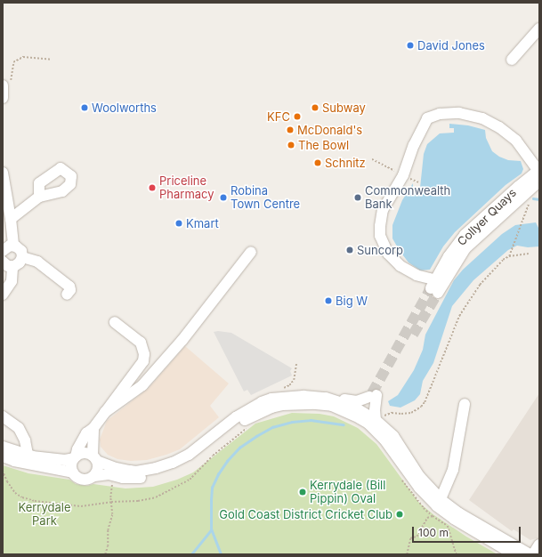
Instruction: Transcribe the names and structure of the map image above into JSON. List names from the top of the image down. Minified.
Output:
{"streets":{"street":["Collyer Quays"]},"parks":["Kerrydale Park"],"places":["David Jones","Woolworths","Subway","KFC","McDonald's","The Bowl","Schnitz","Priceline Pharmacy","Robina Town Centre","Commonwealth Bank","Kmart","Suncorp","Big W","Kerrydale (Bill Pippin) Oval","Gold Coast District Cricket Club"],"scale_bar":"100 m"}
